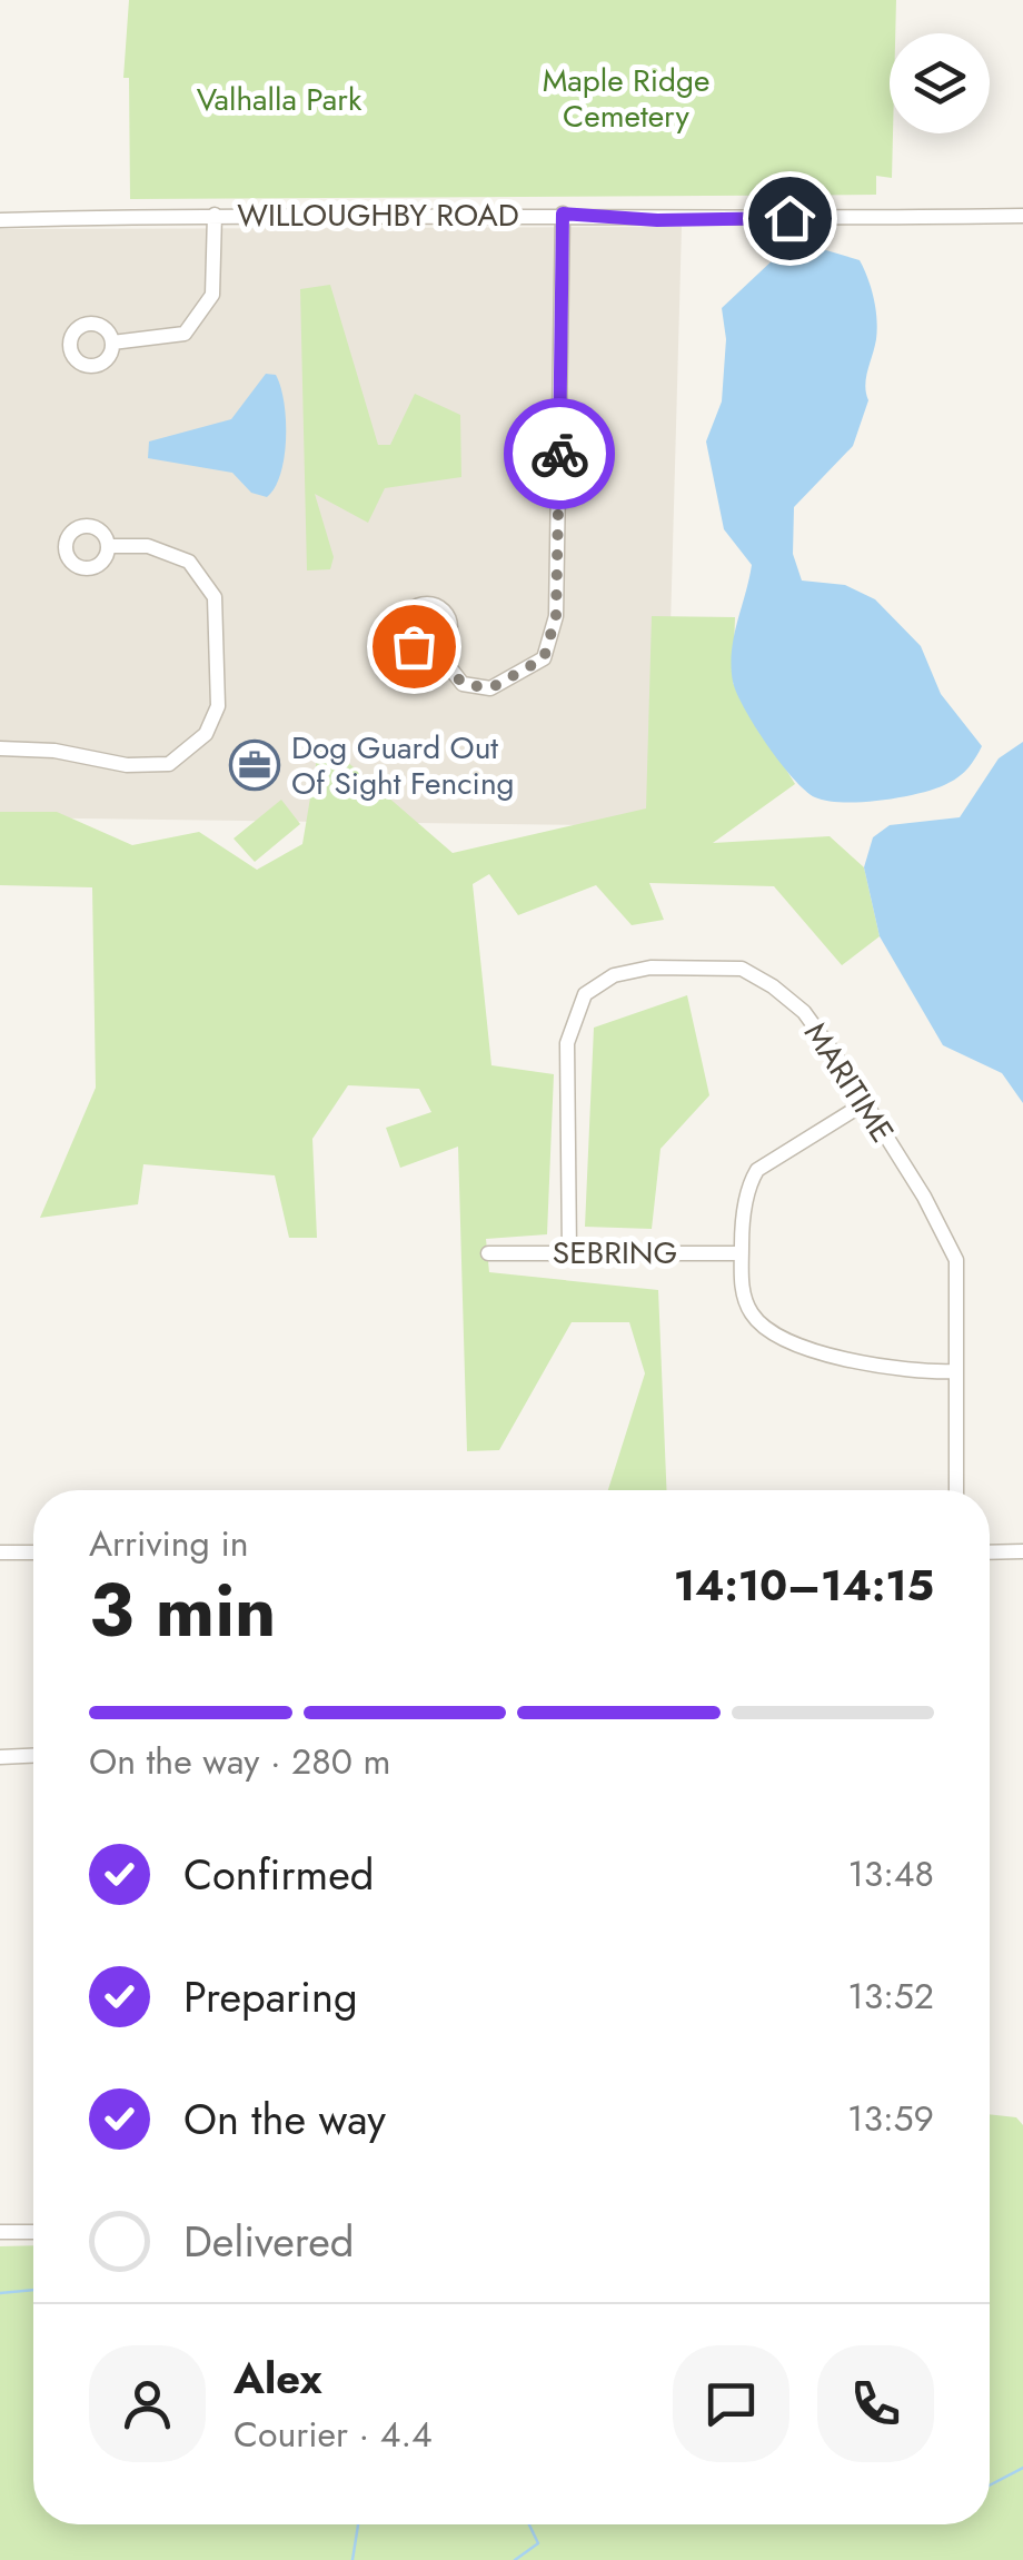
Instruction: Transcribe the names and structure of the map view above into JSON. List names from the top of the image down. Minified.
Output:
{"streets":{"street":["WILLOUGHBY ROAD","MARITIME","SEBRING"]},"crossings":[["MARITIME","SEBRING"]],"parks":["Maple Ridge Cemetery","Valhalla Park"],"places":{"office":["Dog Guard Out Of Sight Fencing"]},"page":{"heading":["3 min","Arriving in","14:10–14:15"],"panel":["Alex","Courier · 4.4"],"bar":"On the way · 280 m","list":[["Confirmed","13:48"],["Preparing","13:52"],["On the way","13:59"],"Delivered"]}}
